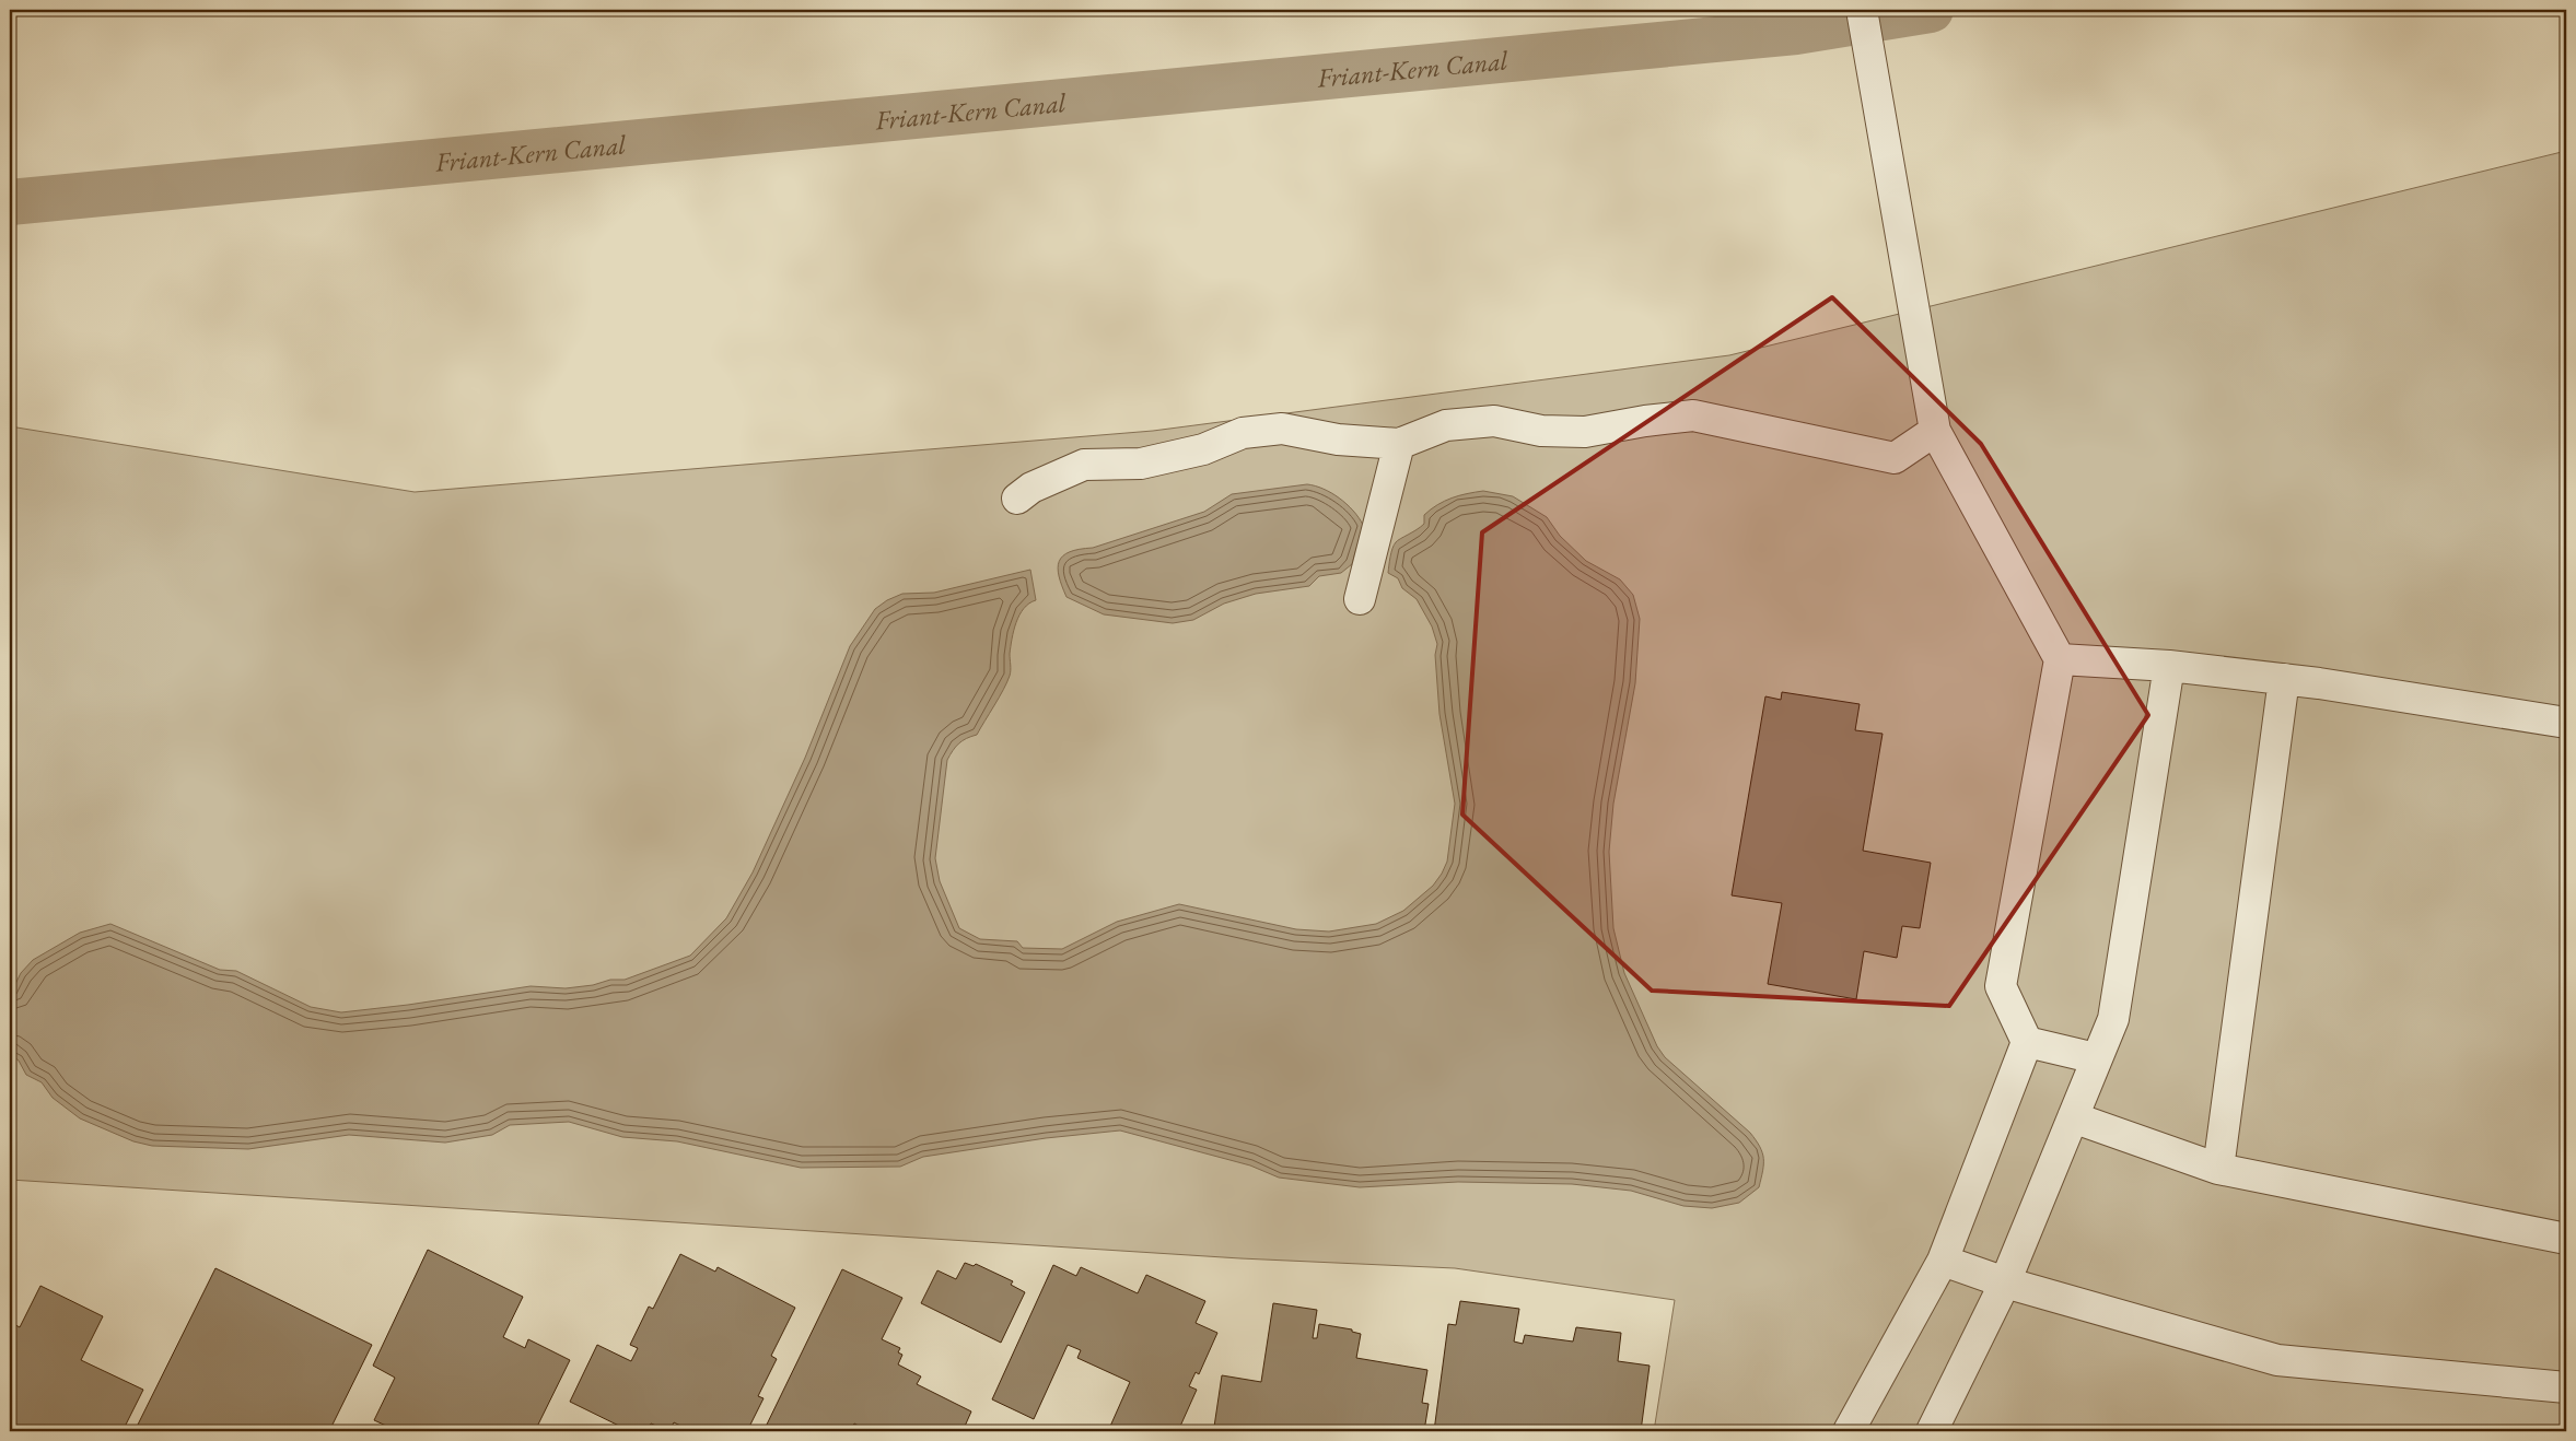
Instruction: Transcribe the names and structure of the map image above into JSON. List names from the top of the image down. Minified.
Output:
{"water":["Friant-Kern Canal"]}
